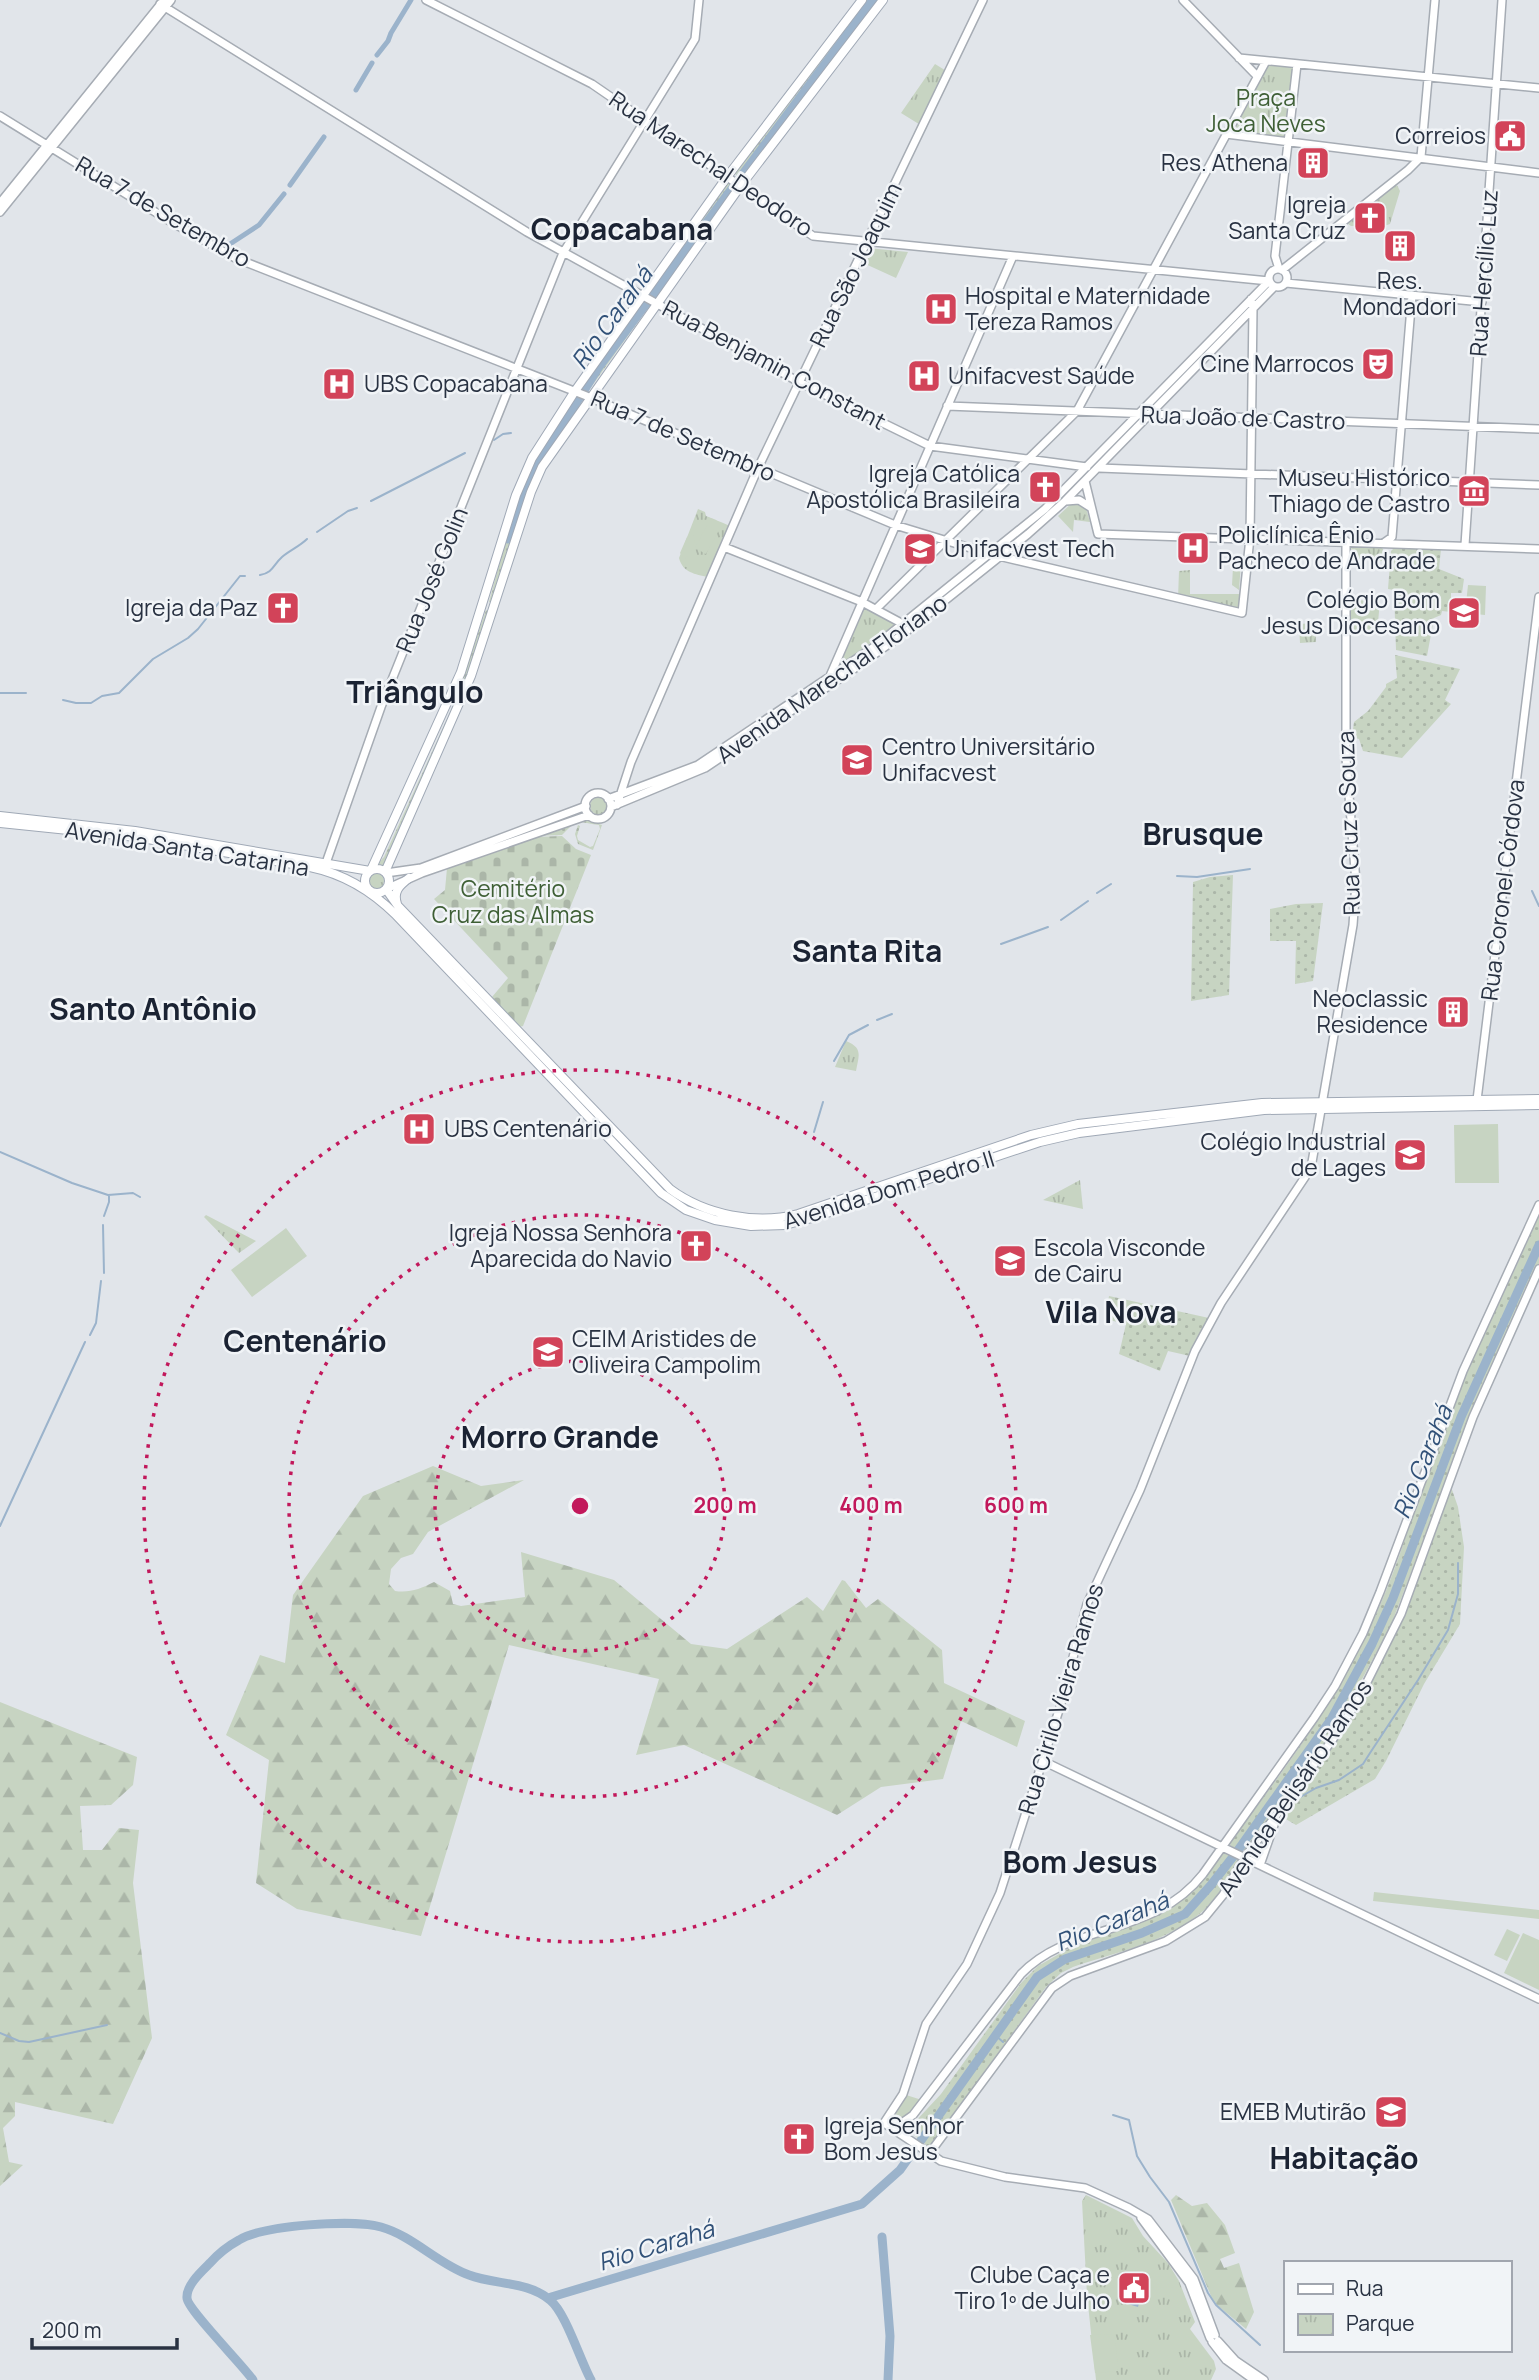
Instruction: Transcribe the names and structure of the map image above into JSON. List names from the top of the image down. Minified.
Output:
{"streets":{"main road":["Avenida Santa Catarina","Avenida Dom Pedro II"],"street":["Rua Marechal Deodoro","Rua 7 de Setembro","Rua São Joaquim","Rua Hercílio Luz","Rua Benjamin Constant","Rua João de Castro","Rua José Golin","Avenida Marechal Floriano","Rua Cruz e Souza","Rua Coronel Córdova","Rua Cirilo Vieira Ramos","Avenida Belisário Ramos"]},"crossings":[["Rua Marechal Deodoro","Rua São Joaquim"],["Rua Marechal Deodoro","Rua José Golin"],["Rua Marechal Deodoro","Avenida Marechal Floriano"],["Rua 7 de Setembro","Rua São Joaquim"],["Rua 7 de Setembro","Rua José Golin"],["Rua 7 de Setembro","Avenida Marechal Floriano"],["Rua São Joaquim","Rua Benjamin Constant"],["Rua São Joaquim","Avenida Marechal Floriano"],["Rua Hercílio Luz","Rua João de Castro"],["Rua Benjamin Constant","Rua José Golin"],["Rua Benjamin Constant","Avenida Marechal Floriano"],["Rua João de Castro","Avenida Marechal Floriano"],["Rua José Golin","Avenida Santa Catarina"],["Rua Cruz e Souza","Avenida Dom Pedro II"],["Rua Cruz e Souza","Rua Cirilo Vieira Ramos"],["Avenida Santa Catarina","Avenida Dom Pedro II"],["Rua Coronel Córdova","Avenida Dom Pedro II"],["Avenida Dom Pedro II","Rua Cirilo Vieira Ramos"],["Rua Cirilo Vieira Ramos","Avenida Belisário Ramos"]],"districts":["Copacabana","Triângulo","Brusque","Santa Rita","Santo Antônio","Vila Nova","Centenário","Morro Grande","Bom Jesus","Habitação"],"water":["Rio Carahá"],"parks":["Praça Joca Neves","Cemitério Cruz das Almas"],"places":{"public building":["Correios","Clube Caça e Tiro 1º de Julho"],"building":["Res. Athena","Res. Mondadori","Neoclassic Residence"],"church":["Igreja Santa Cruz","Igreja Católica Apostólica Brasileira","Igreja da Paz","Igreja Nossa Senhora Aparecida do Navio","Igreja Senhor Bom Jesus"],"hospital":["Hospital e Maternidade Tereza Ramos","Unifacvest Saúde","UBS Copacabana","Policlínica Ênio Pacheco de Andrade","UBS Centenário"],"theatre":["Cine Marrocos"],"museum":["Museu Histórico Thiago de Castro"],"school or university":["Unifacvest Tech","Colégio Bom Jesus Diocesano","Centro Universitário Unifacvest","Colégio Industrial de Lages","Escola Visconde de Cairu","CEIM Aristides de Oliveira Campolim","EMEB Mutirão"]},"legend":["Rua","Parque"],"scale_bar":"200 m","rings":["200 m","400 m","600 m"]}
